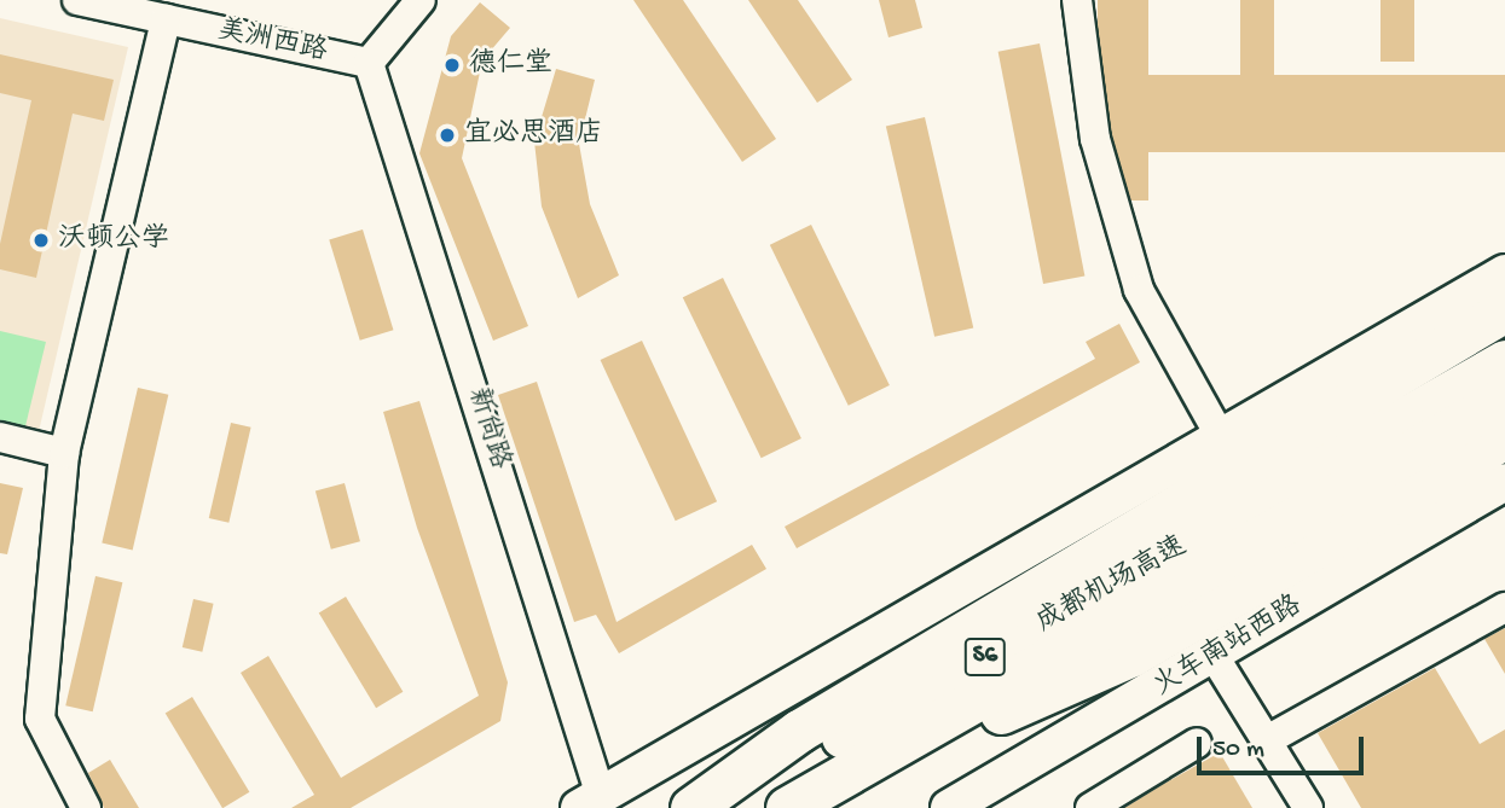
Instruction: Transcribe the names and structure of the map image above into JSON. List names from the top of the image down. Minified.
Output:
{"streets":{"highway":["成都机场高速","S6"],"main road":["火车南站西路"],"street":["美洲西路","新尚路"]},"crossings":[["美洲西路","新尚路"]],"places":["德仁堂","宜必思酒店","沃顿公学"],"scale_bar":"50 m"}
